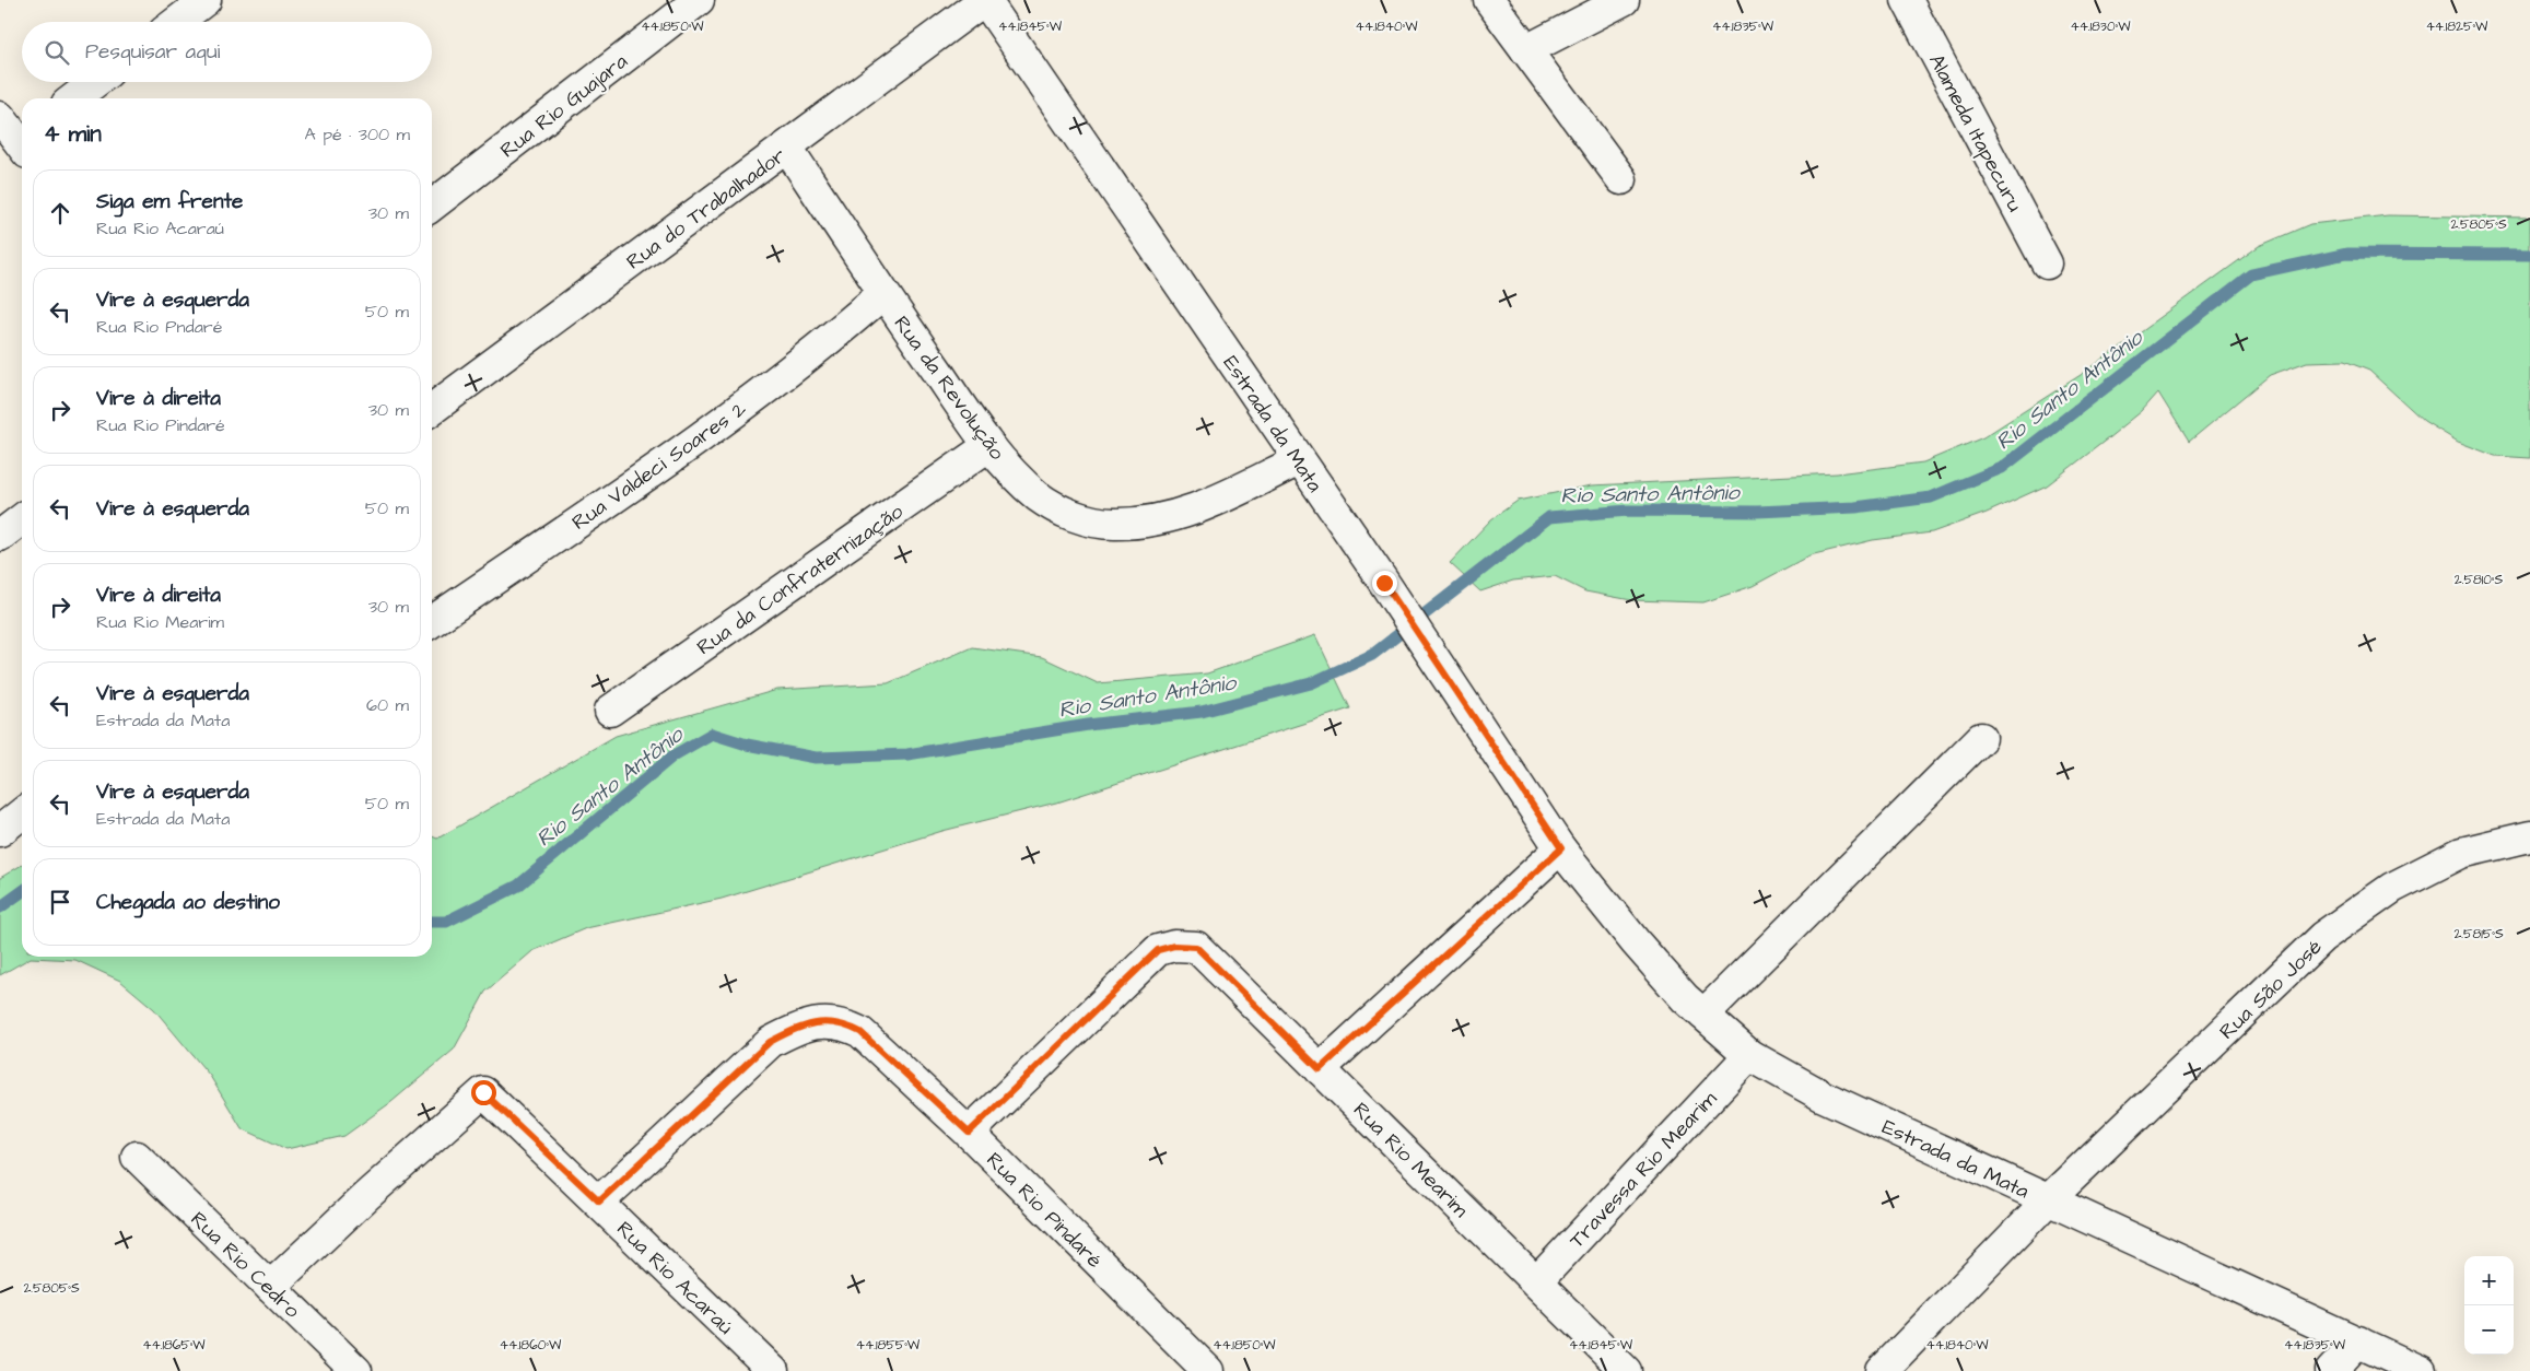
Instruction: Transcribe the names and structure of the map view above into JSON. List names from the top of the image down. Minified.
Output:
{"streets":{"street":["Rua Rio Guajara","Alameda Itapecuru","Rua do Trabalhador","Rua da Revolução","Estrada da Mata","Rua Valdeci Soares 2","Rua da Confraternização","Rua São José","Rua Rio Mearim","Travessa Rio Mearim","Rua Rio Pindaré","Rua Rio Cedro","Rua Rio Acaraú"]},"crossings":[["Rua do Trabalhador","Rua da Revolução"],["Rua do Trabalhador","Estrada da Mata"],["Rua da Revolução","Estrada da Mata"],["Rua da Revolução","Rua Valdeci Soares 2"],["Rua da Revolução","Rua da Confraternização"],["Estrada da Mata","Rua São José"],["Estrada da Mata","Travessa Rio Mearim"],["Rua Rio Mearim","Travessa Rio Mearim"],["Rua Rio Mearim","Rua Rio Pindaré"],["Rua Rio Pindaré","Rua Rio Acaraú"],["Rua Rio Cedro","Rua Rio Acaraú"]],"water":["Rio Santo Antônio"],"page":{"search":"Pesquisar aqui","heading":["4 min","A pé · 300 m"],"list":[["Siga em frente","Rua Rio Acaraú","30 m"],["Vire à esquerda","Rua Rio Pndaré","50 m"],["Vire à direita","Rua Rio Pindaré","30 m"],["Vire à esquerda","50 m"],["Vire à direita","Rua Rio Mearim","30 m"],["Vire à esquerda","Estrada da Mata","60 m"],["Vire à esquerda","Estrada da Mata","50 m"],"Chegada ao destino"],"map_buttons":["+","−"]},"coordinates":["44.1850°W","44.1845°W","44.1840°W","44.1835°W","44.1830°W","44.1825°W","2.5805°S","2.5810°S","2.5815°S","44.1865°W","44.1860°W","44.1855°W"]}
